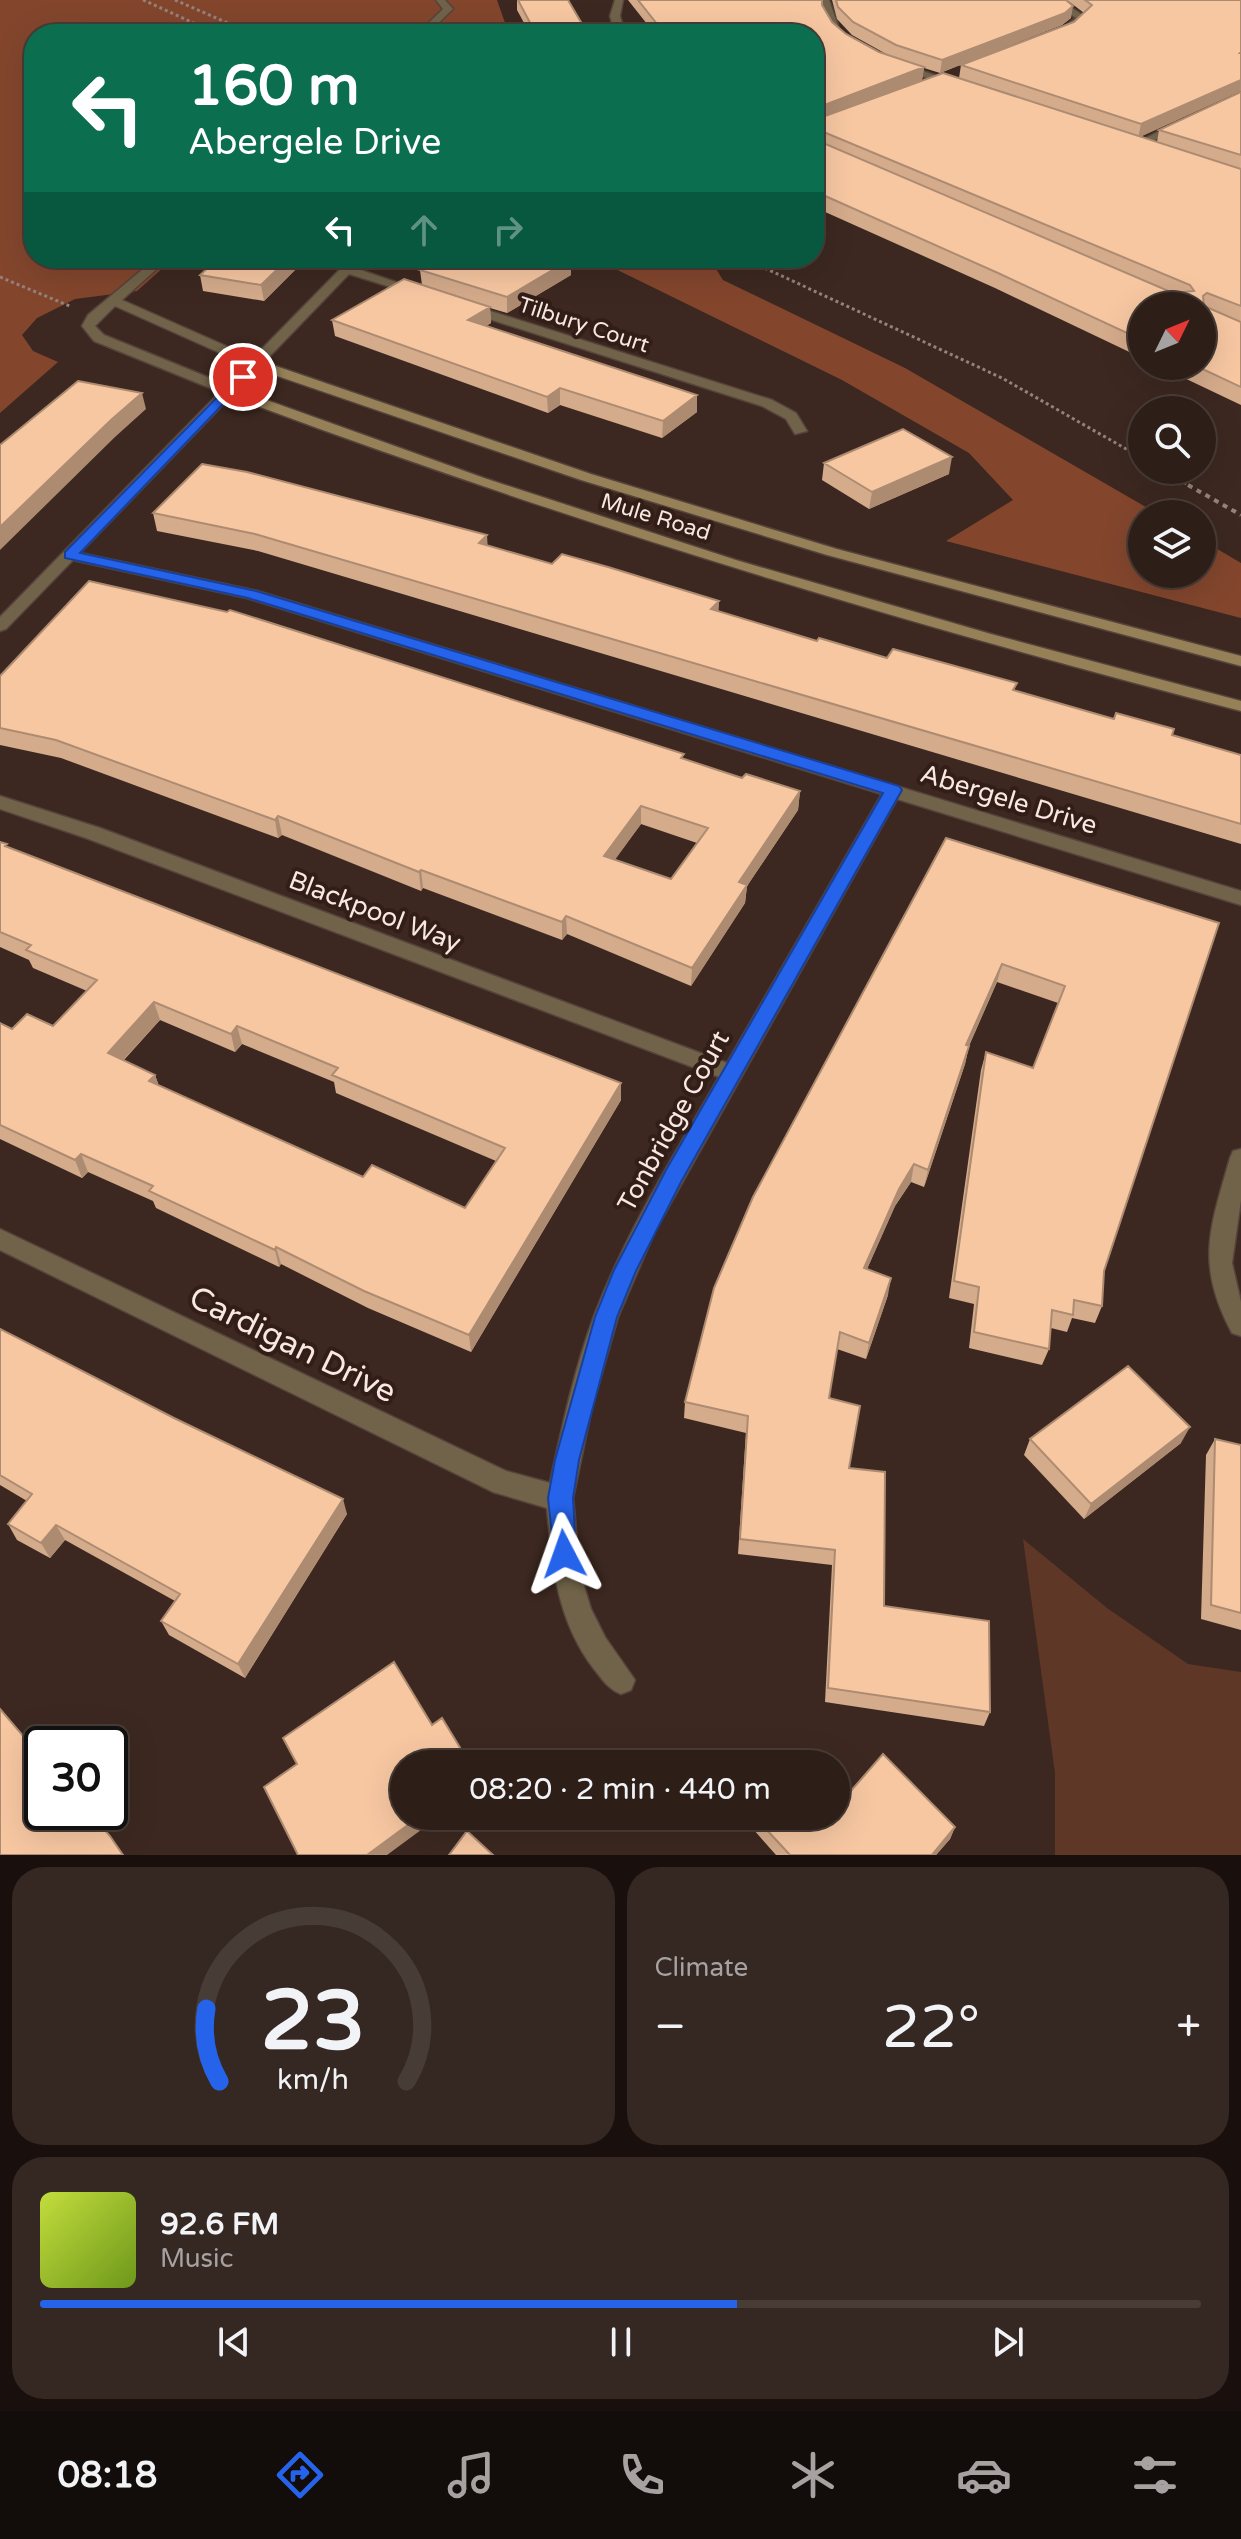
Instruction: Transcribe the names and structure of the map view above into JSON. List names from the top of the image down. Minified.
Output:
{"streets":{"main road":["Mule Road"],"street":["Tilbury Court","Abergele Drive","Blackpool Way","Tonbridge Court","Cardigan Drive"]},"crossings":[["Abergele Drive","Tonbridge Court"],["Blackpool Way","Tonbridge Court"],["Tonbridge Court","Cardigan Drive"]],"north":"top right","page":{"turn":["160 m","Abergele Drive"],"limit":"30","trip":"08:20 · 2 min · 440 m","tile":"Climate","heat":["−","22°","+"],"song":["92.6 FM","Music"],"tabs":"08:18","gauge":["23","km/h"]}}
